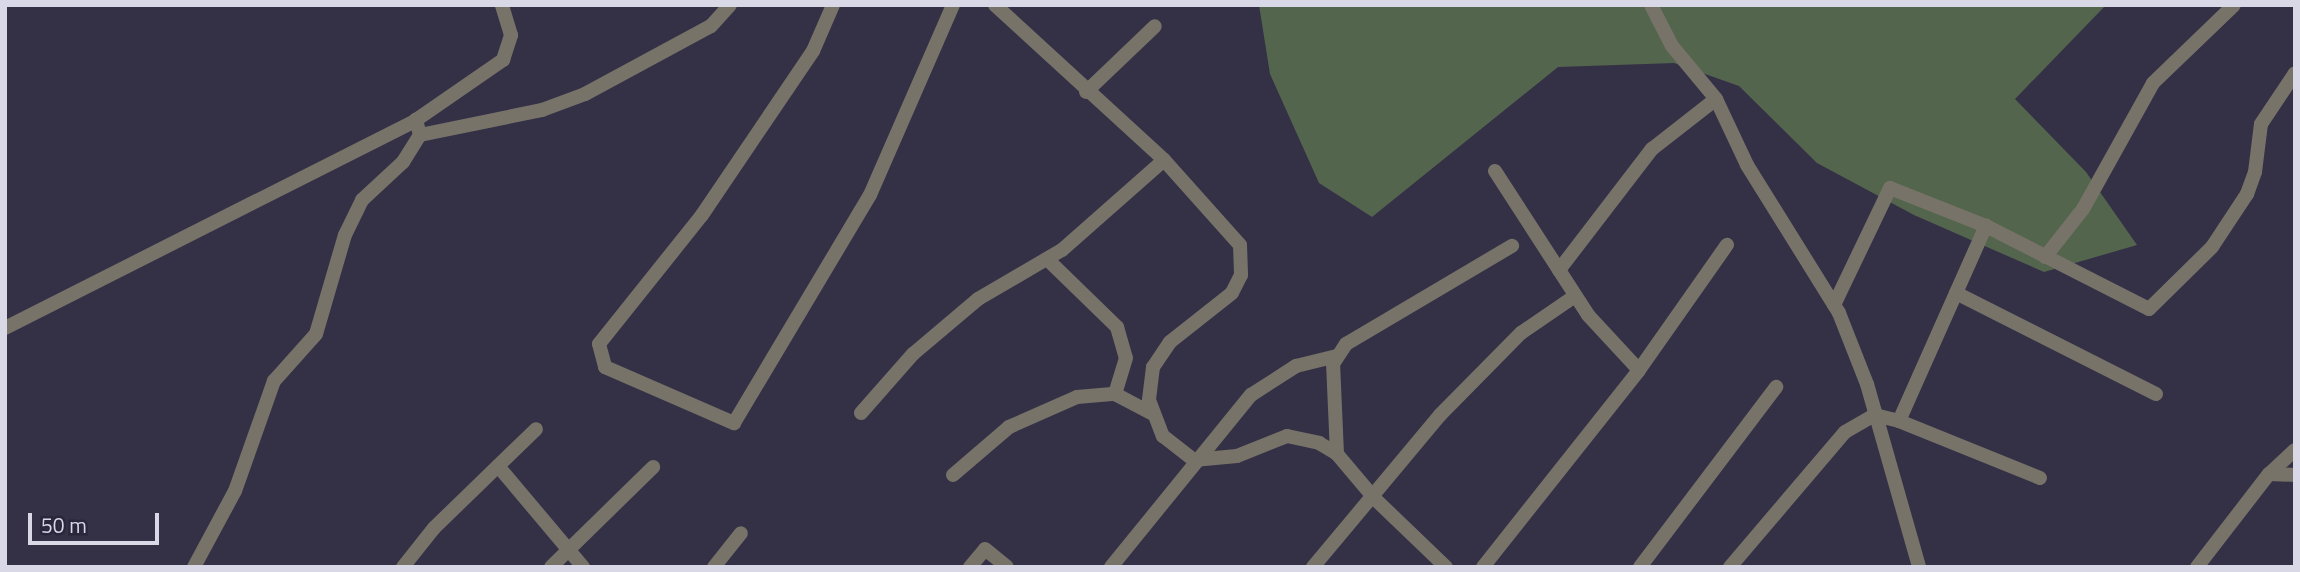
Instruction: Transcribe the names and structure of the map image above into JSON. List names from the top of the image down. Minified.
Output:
{"scale_bar":"50 m"}
